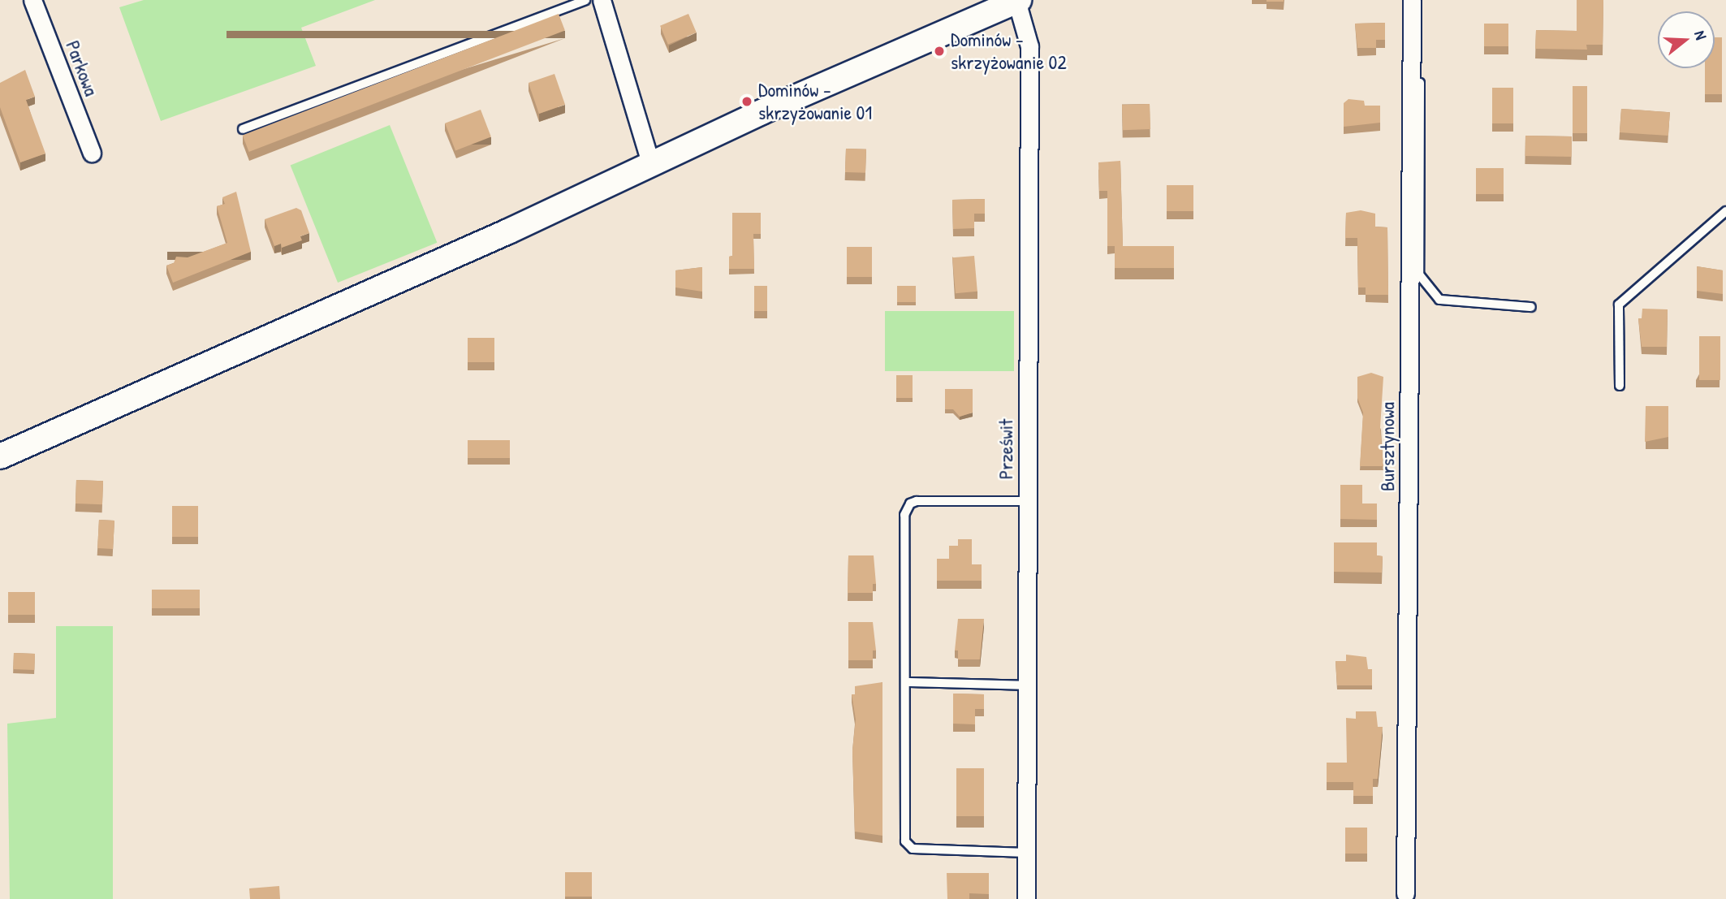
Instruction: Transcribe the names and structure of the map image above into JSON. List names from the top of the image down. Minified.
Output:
{"streets":{"street":["Parkowa","Bursztynowa","Prześwit"]},"places":["Dominów - skrzyżowanie 02","Dominów - skrzyżowanie 01"],"north":"right"}
